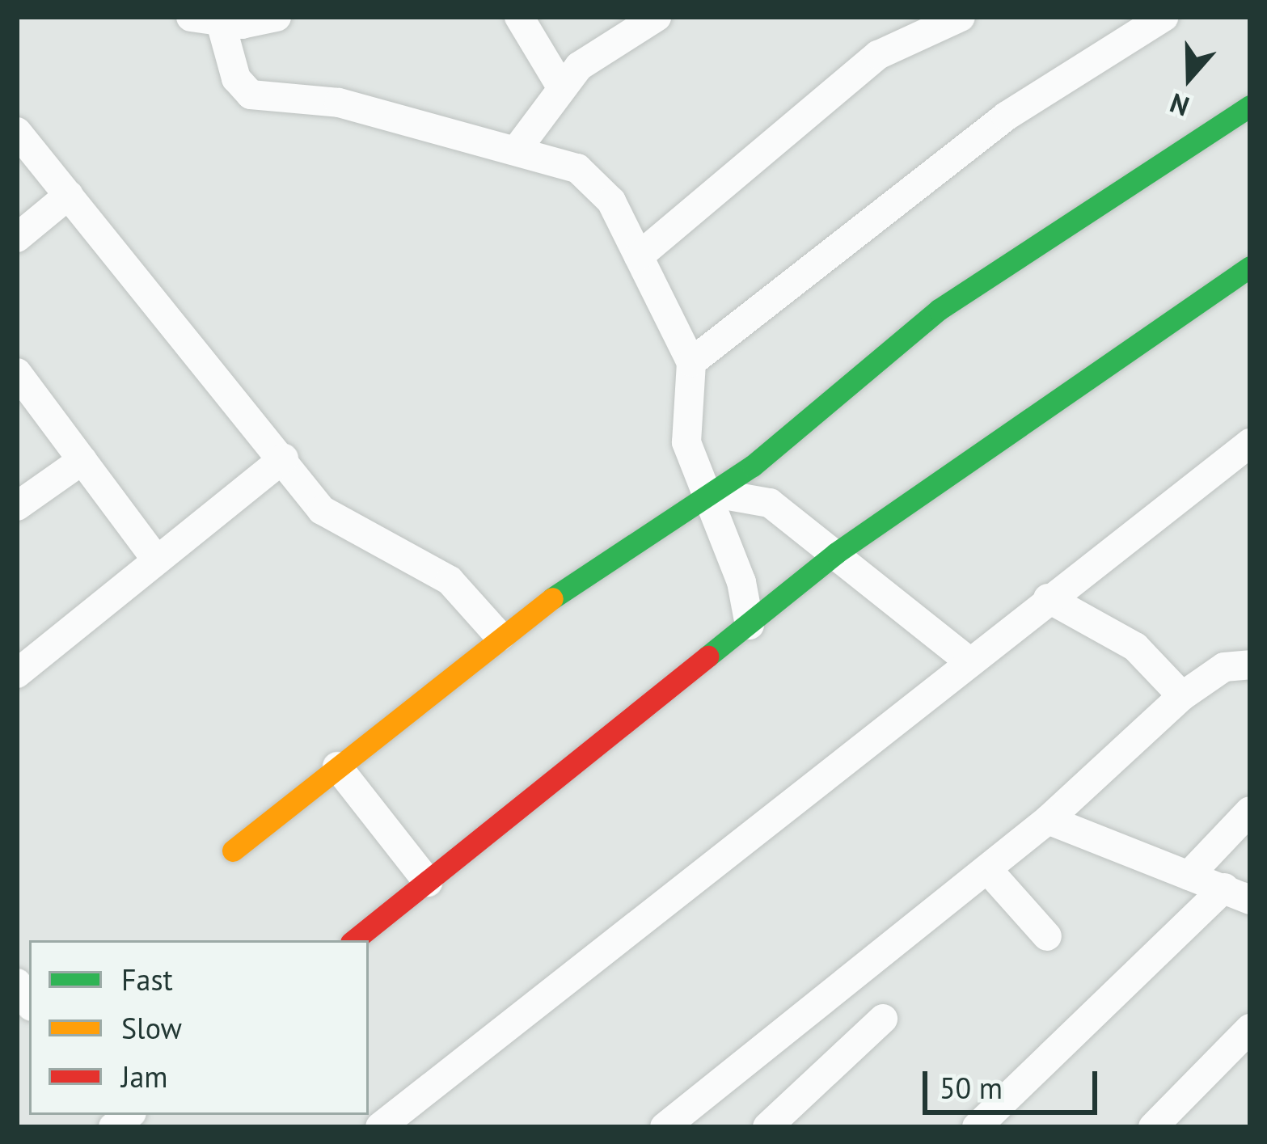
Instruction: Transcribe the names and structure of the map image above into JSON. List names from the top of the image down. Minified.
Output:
{"legend":["Fast","Slow","Jam"],"scale_bar":"50 m","north":"bottom"}
